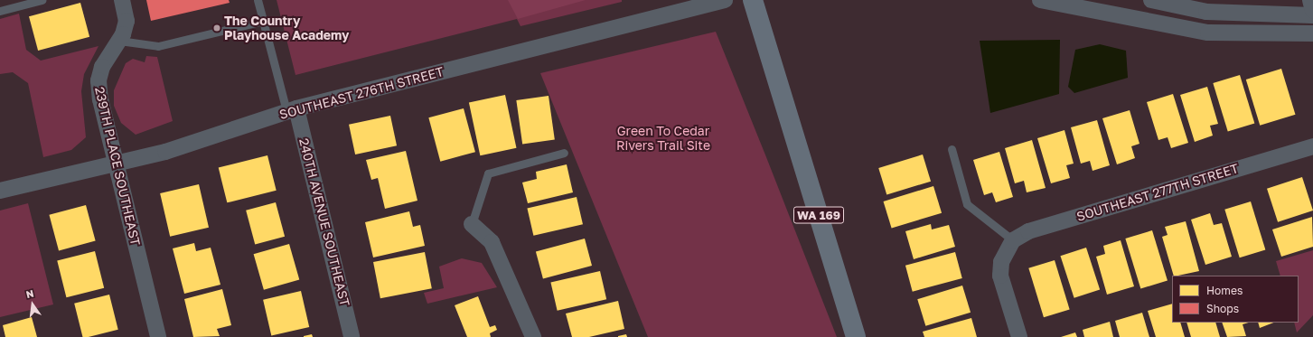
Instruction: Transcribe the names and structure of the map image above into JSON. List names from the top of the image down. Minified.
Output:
{"streets":{"main road":["WA 169"],"street":["SOUTHEAST 276TH STREET","239TH PLACE SOUTHEAST","SOUTHEAST 277TH STREET","240TH AVENUE SOUTHEAST"]},"crossings":[["SOUTHEAST 276TH STREET","239TH PLACE SOUTHEAST"],["SOUTHEAST 276TH STREET","240TH AVENUE SOUTHEAST"]],"parks":["Green To Cedar Rivers Trail Site"],"places":["The Country Playhouse Academy"],"legend":["Homes","Shops"],"north":"top"}
